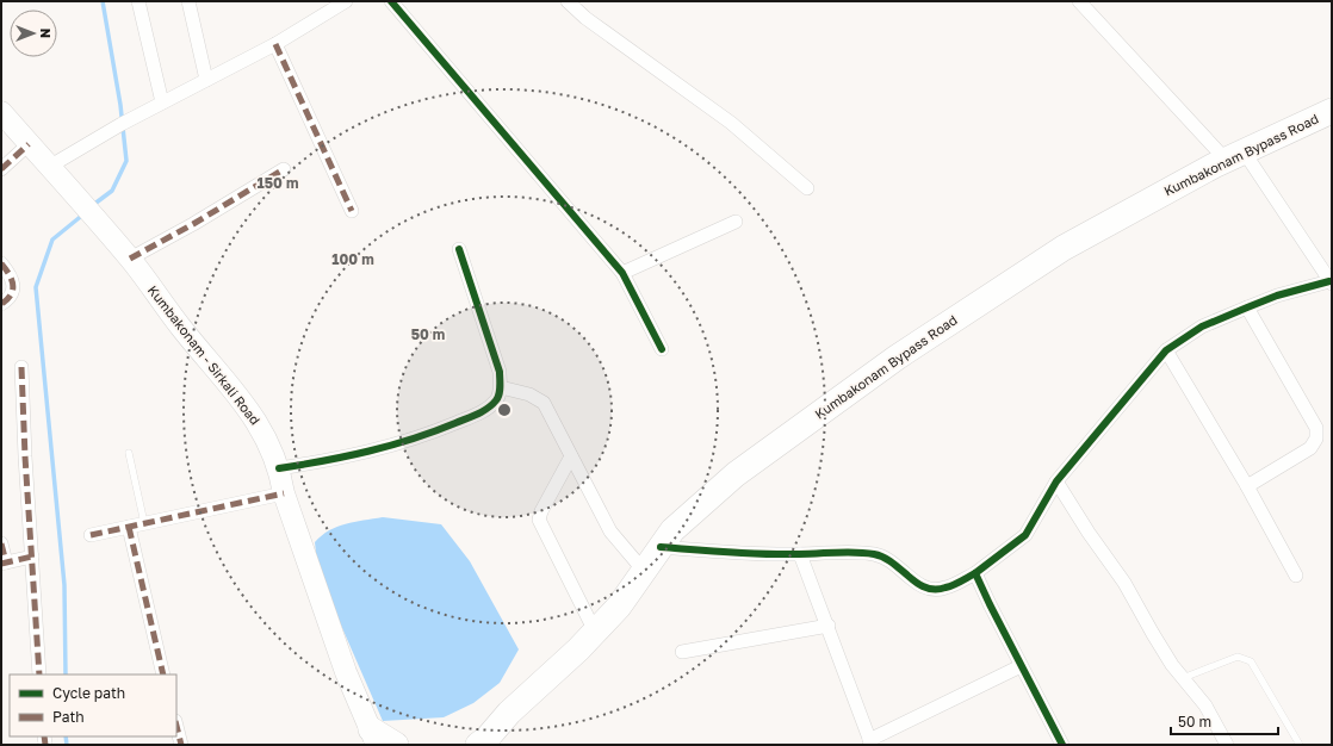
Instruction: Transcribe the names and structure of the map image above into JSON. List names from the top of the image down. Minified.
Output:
{"streets":{"highway":["Kumbakonam Bypass Road"],"main road":["Kumbakonam - Sirkali Road"]},"legend":["Cycle path","Path"],"scale_bar":"50 m","north":"right","rings":["150 m","100 m","50 m"]}
